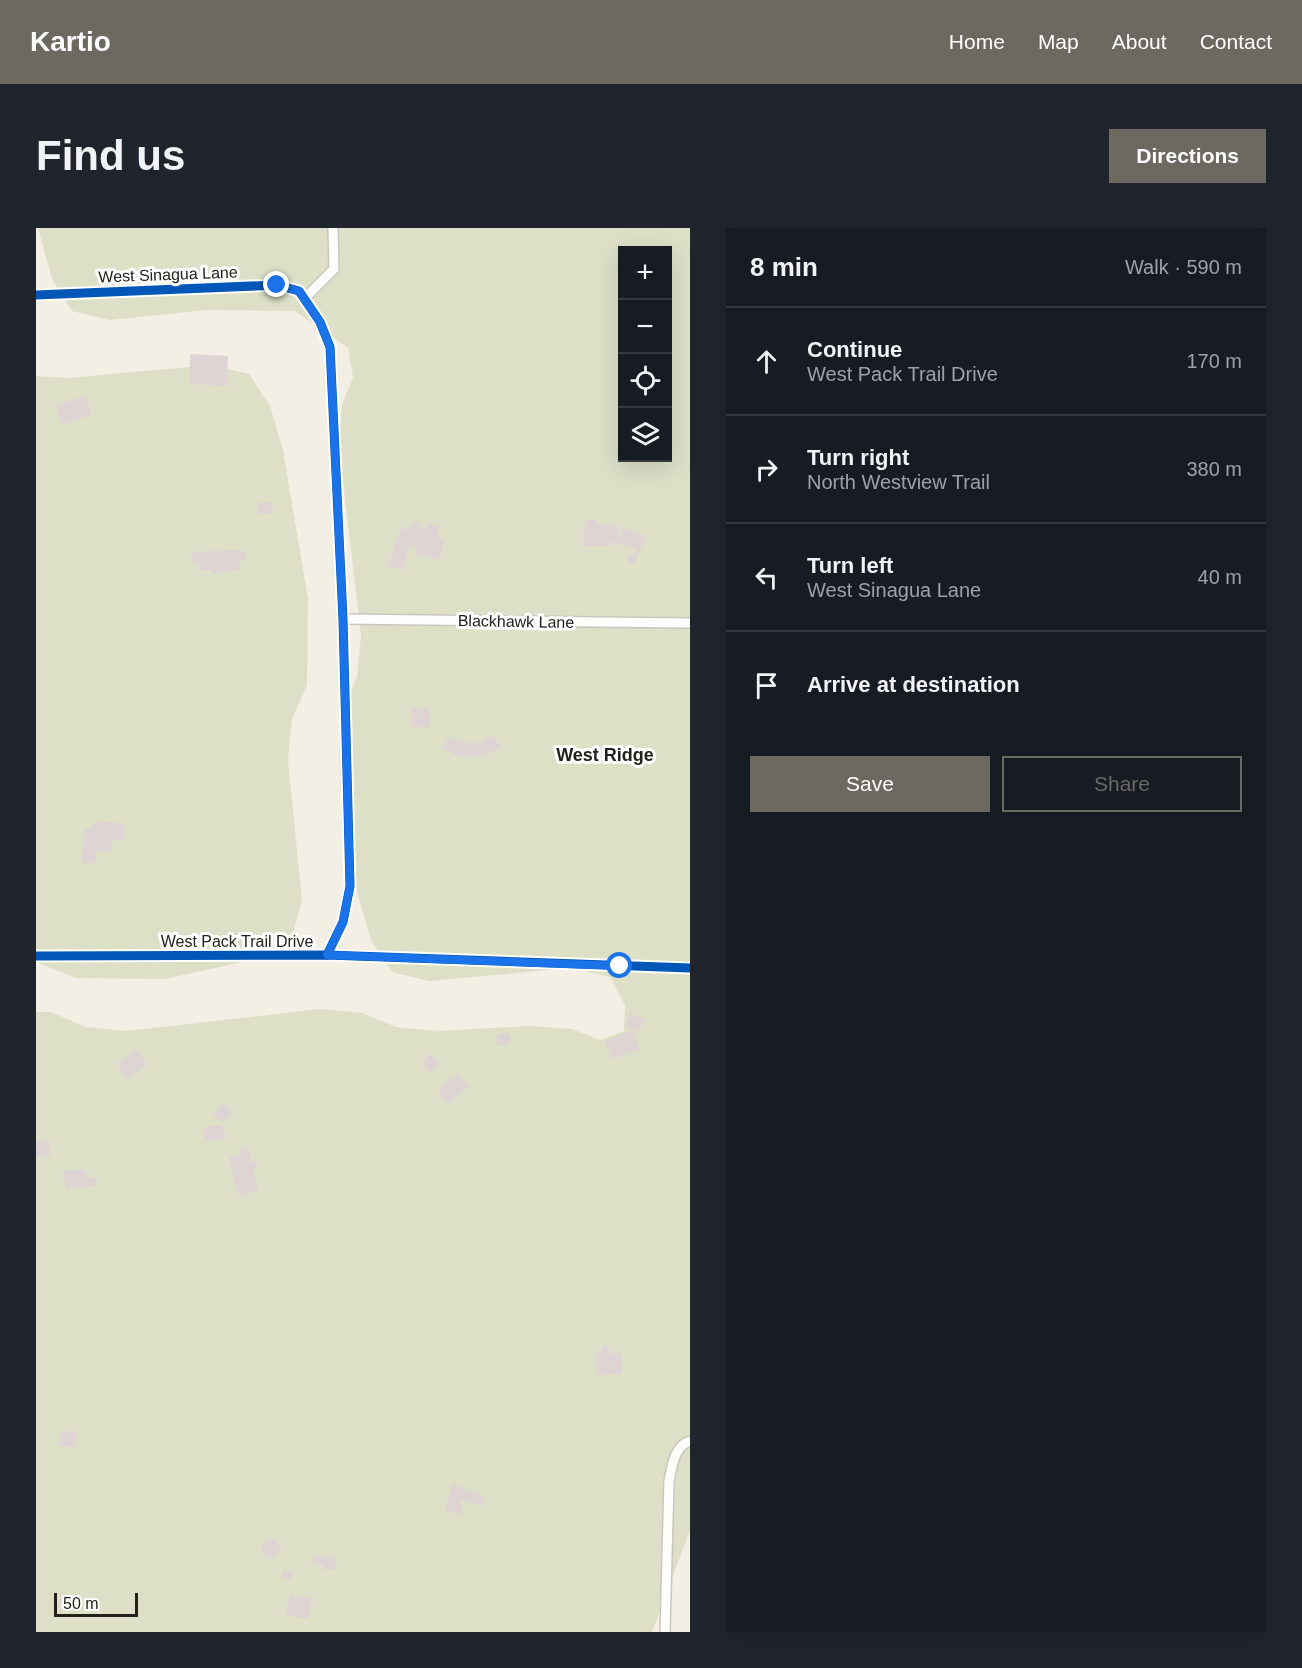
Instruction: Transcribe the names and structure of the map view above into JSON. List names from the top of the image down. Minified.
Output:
{"streets":{"street":["West Sinagua Lane","Blackhawk Lane","West Pack Trail Drive"]},"crossings":[["West Sinagua Lane","Blackhawk Lane"],["West Sinagua Lane","West Pack Trail Drive"]],"districts":["West Ridge"],"scale_bar":"50 m","page":{"header":"Kartio","nav":["Home","Map","About","Contact"],"buttons":["Directions",["Save","Share"]],"title":"Find us","heading":["8 min","Walk · 590 m"],"map_buttons":["+","−"],"list":[["Continue","West Pack Trail Drive","170 m"],["Turn right","North Westview Trail","380 m"],["Turn left","West Sinagua Lane","40 m"],"Arrive at destination"],"scale":"50 m"}}
